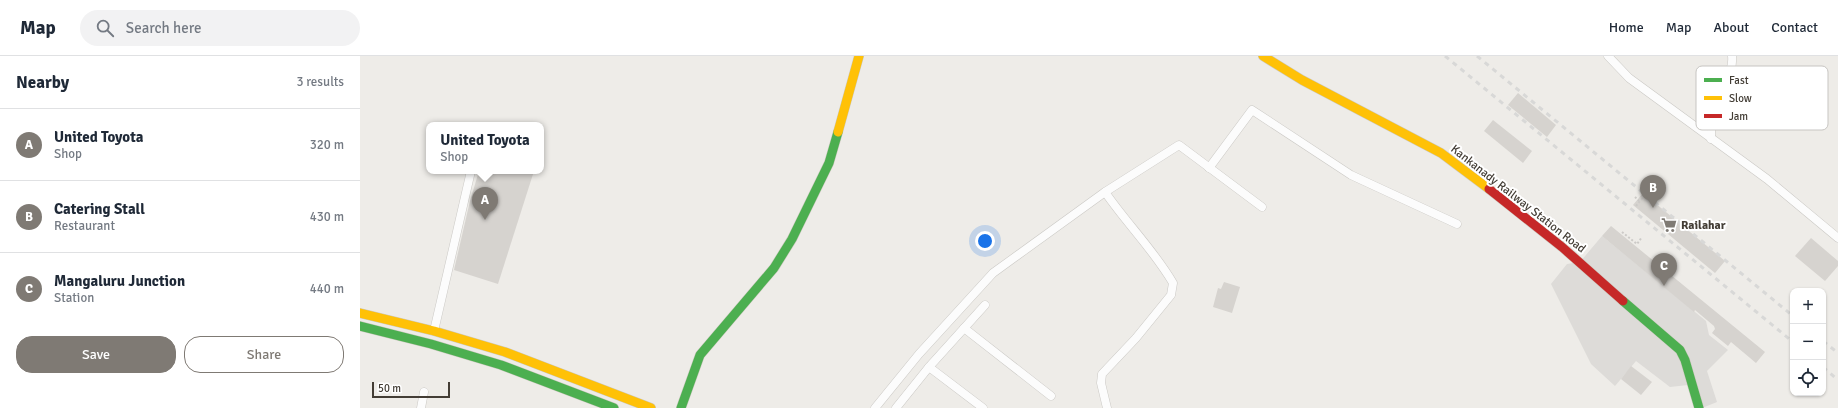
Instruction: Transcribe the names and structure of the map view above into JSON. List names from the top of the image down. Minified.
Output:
{"streets":{"main road":["Kankanady Railway Station Road"]},"places":{"supermarket":["Railahar"]},"legend":["Fast","Slow","Jam"],"scale_bar":"50 m","page":{"header":"Map","search":"Search here","nav":["Home","Map","About","Contact"],"heading":["Nearby","3 results"],"list":[{"mark":"A","name":"United Toyota","note":"Shop","value":"320 m"},{"mark":"B","name":"Catering Stall","note":"Restaurant","value":"430 m"},{"mark":"C","name":"Mangaluru Junction","note":"Station","value":"440 m"}],"popup":["United Toyota","Shop"],"pins":["B","A","C"],"map_buttons":["+","−"],"buttons":["Save","Share"],"scale":"50 m"}}
